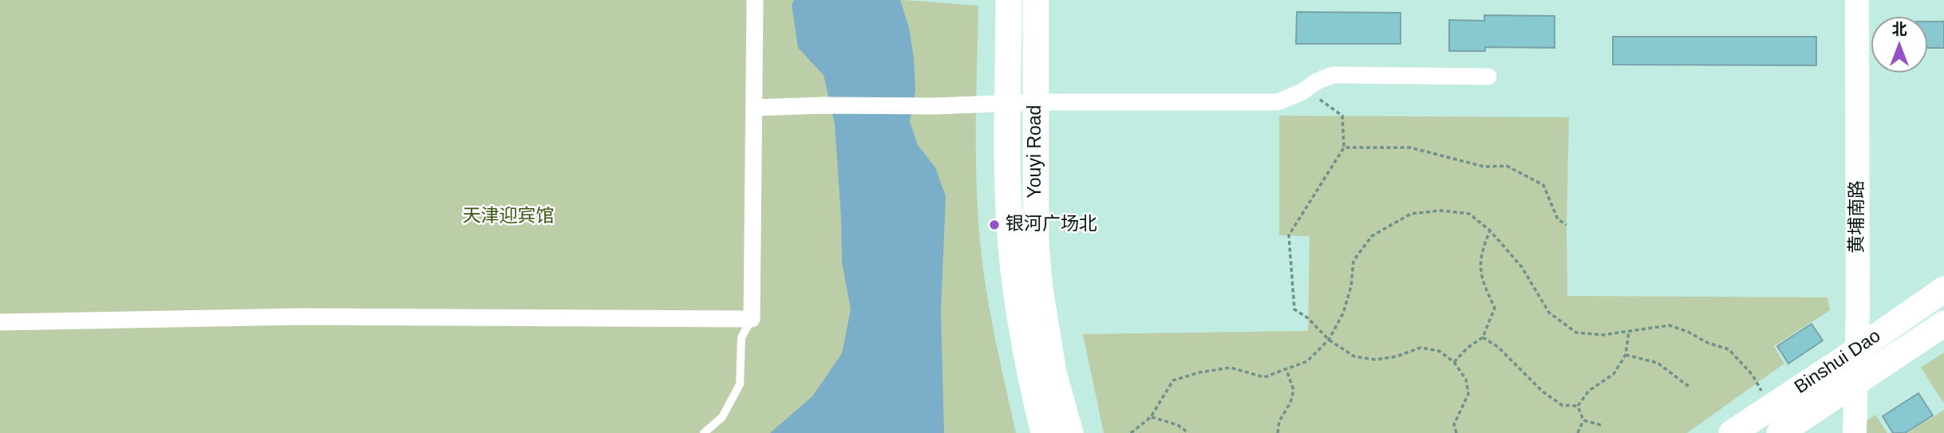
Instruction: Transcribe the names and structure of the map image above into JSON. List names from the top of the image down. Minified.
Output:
{"streets":{"main road":["Youyi Road","Binshui Dao"],"street":["黄埔南路"]},"crossings":[["黄埔南路","Binshui Dao"]],"parks":["天津迎宾馆"],"places":["银河广场北"],"north":"top"}
